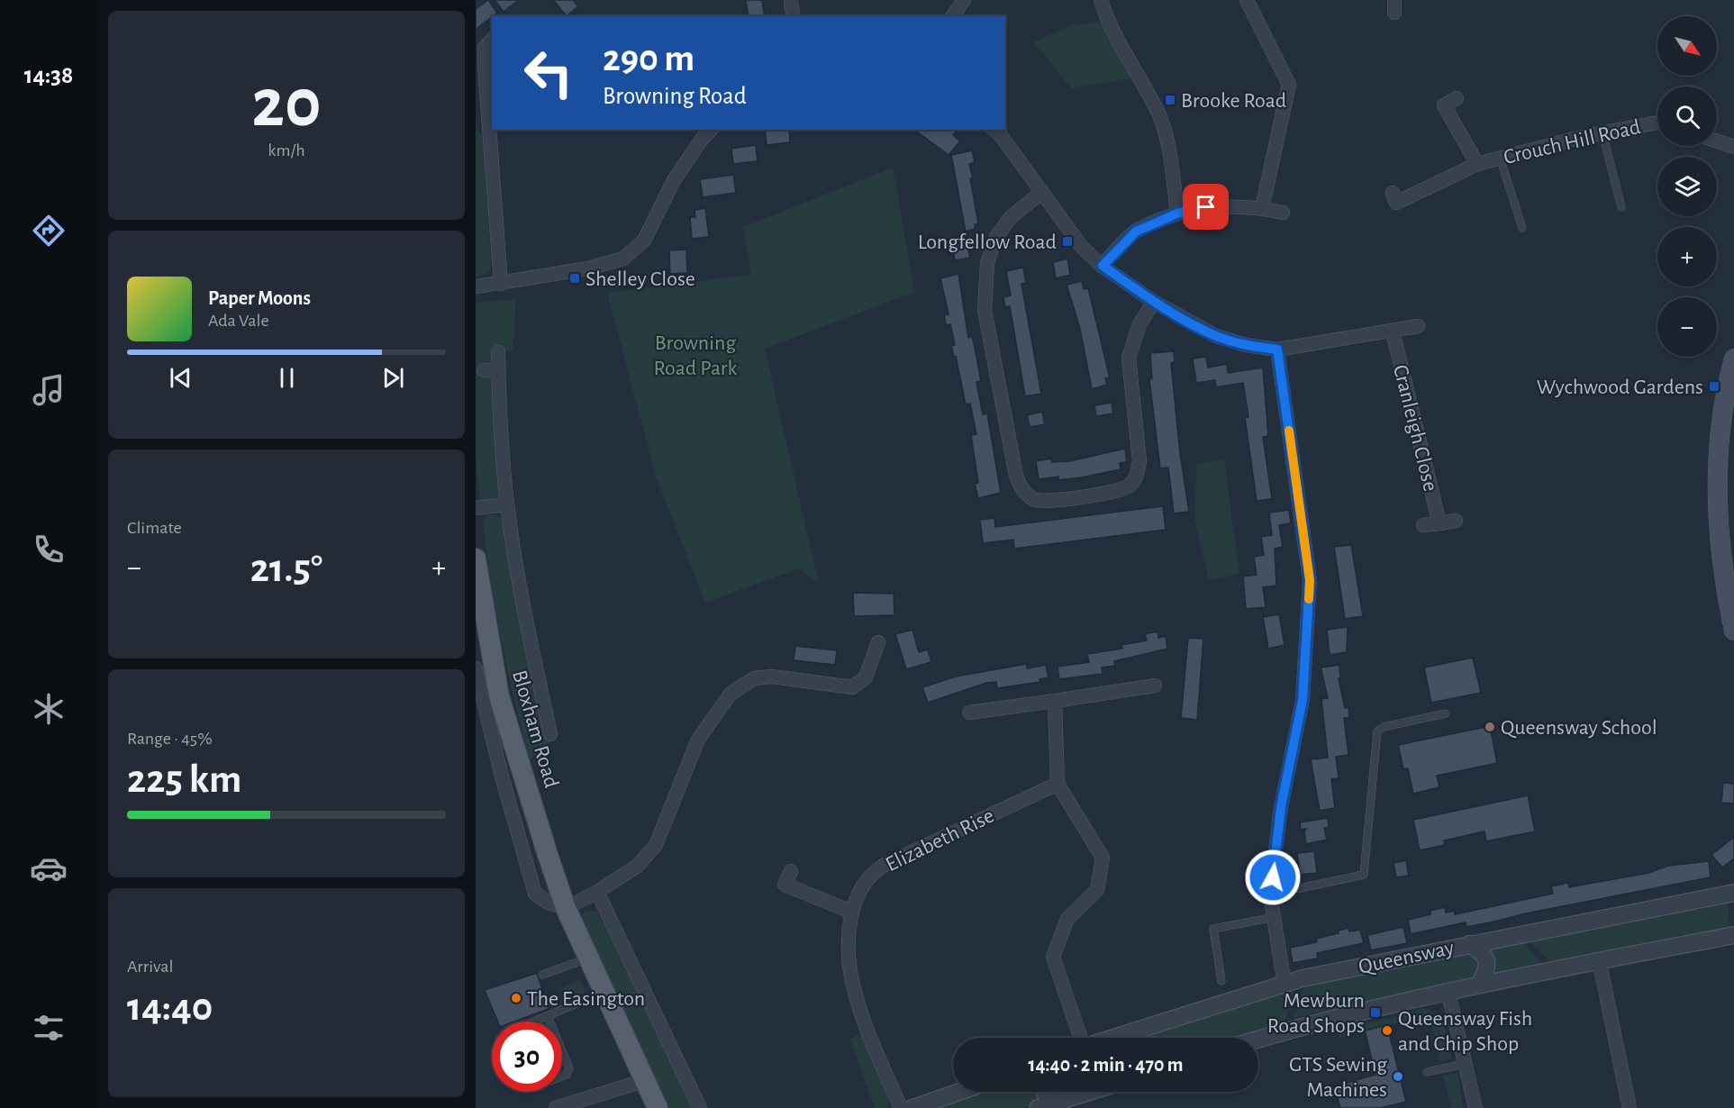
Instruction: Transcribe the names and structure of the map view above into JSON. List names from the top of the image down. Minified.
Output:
{"streets":{"main road":["Bloxham Road"],"street":["Crouch Hill Road","Cranleigh Close","Elizabeth Rise","Queensway"]},"parks":["Browning Road Park"],"places":{"transit":["Brooke Road","Longfellow Road","Shelley Close","Wychwood Gardens","Mewburn Road Shops"],"other":["Queensway School","The Easington","Queensway Fish and Chip Shop","GTS Sewing Machines"]},"north":"bottom right","page":{"tabs":"14:38","tile":[["20","km/h"],"Climate",["Range · 45%","225 km"],["Arrival","14:40"]],"map_buttons":["+","−"],"turn":["290 m","Browning Road"],"song":["Paper Moons","Ada Vale"],"heat":["−","21.5°","+"],"limit":"30","trip":"14:40 · 2 min · 470 m"}}
